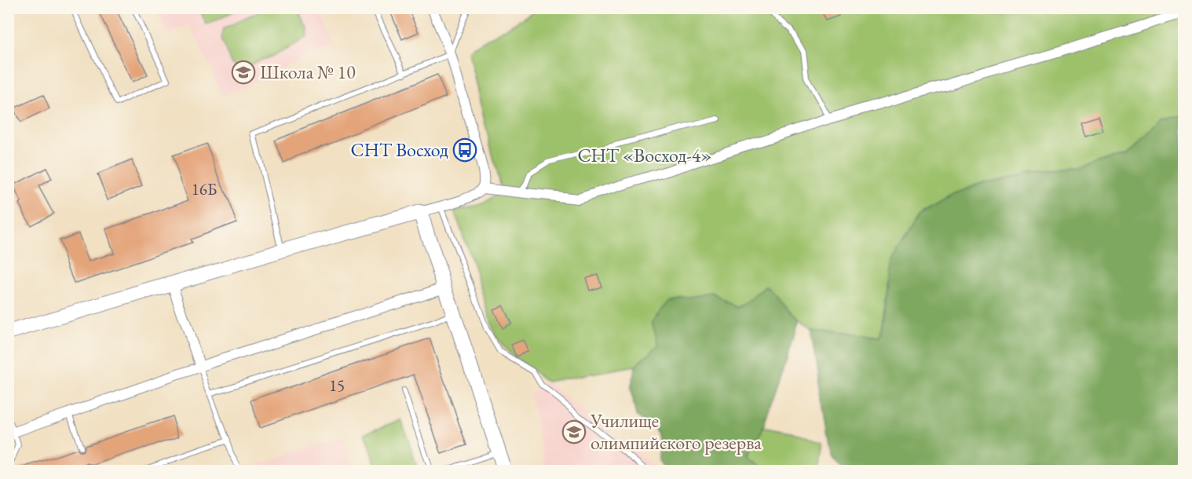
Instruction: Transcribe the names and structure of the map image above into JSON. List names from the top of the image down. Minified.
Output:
{"parks":["СНТ «Восход-4»"],"places":{"school or university":["Школа № 10","Училище олимпийского резерва"],"bus stop":["СНТ Восход"]},"house_numbers":["16Б","15"]}
